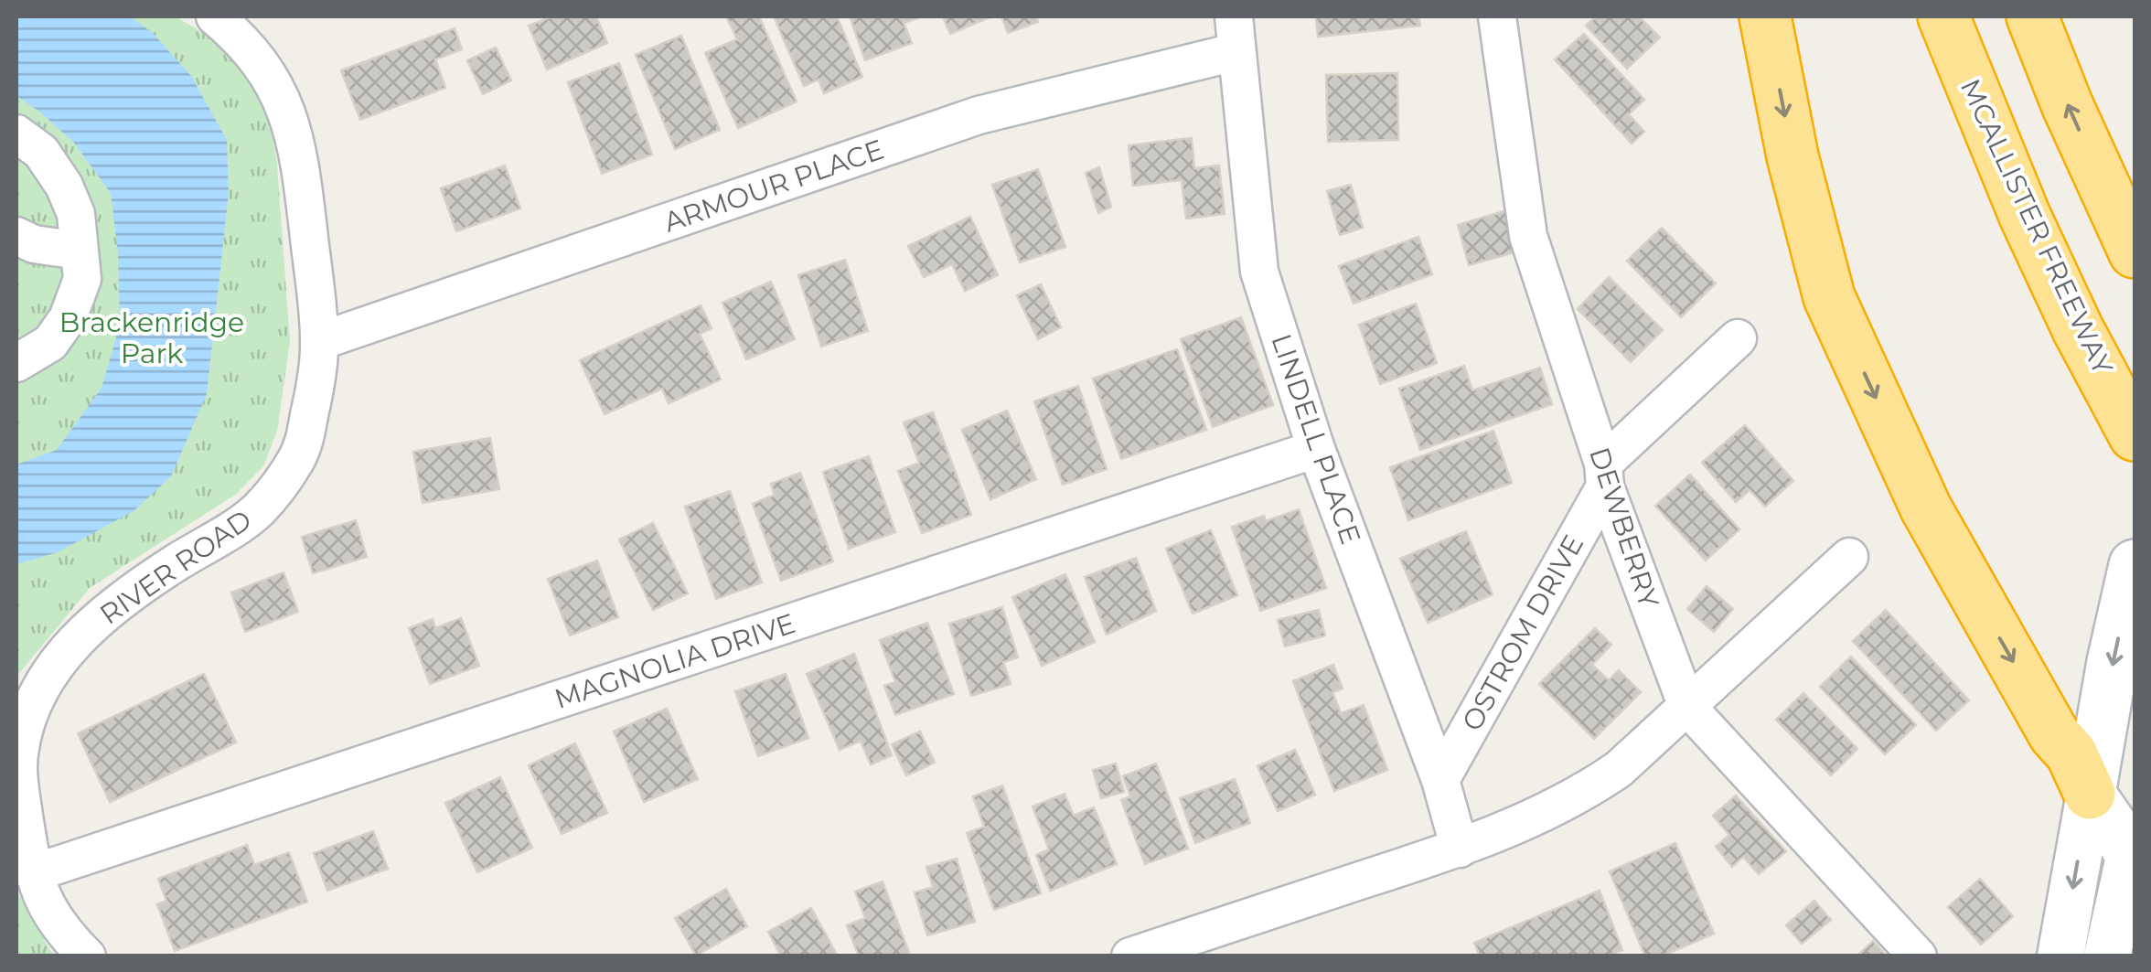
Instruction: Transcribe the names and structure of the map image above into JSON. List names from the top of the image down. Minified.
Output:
{"streets":{"highway":["MCALLISTER FREEWAY"],"street":["ARMOUR PLACE","LINDELL PLACE","DEWBERRY","RIVER ROAD","OSTROM DRIVE","MAGNOLIA DRIVE"]},"crossings":[["ARMOUR PLACE","LINDELL PLACE"],["ARMOUR PLACE","RIVER ROAD"],["LINDELL PLACE","OSTROM DRIVE"],["LINDELL PLACE","MAGNOLIA DRIVE"],["DEWBERRY","OSTROM DRIVE"],["RIVER ROAD","MAGNOLIA DRIVE"]],"parks":["Brackenridge Park"]}
